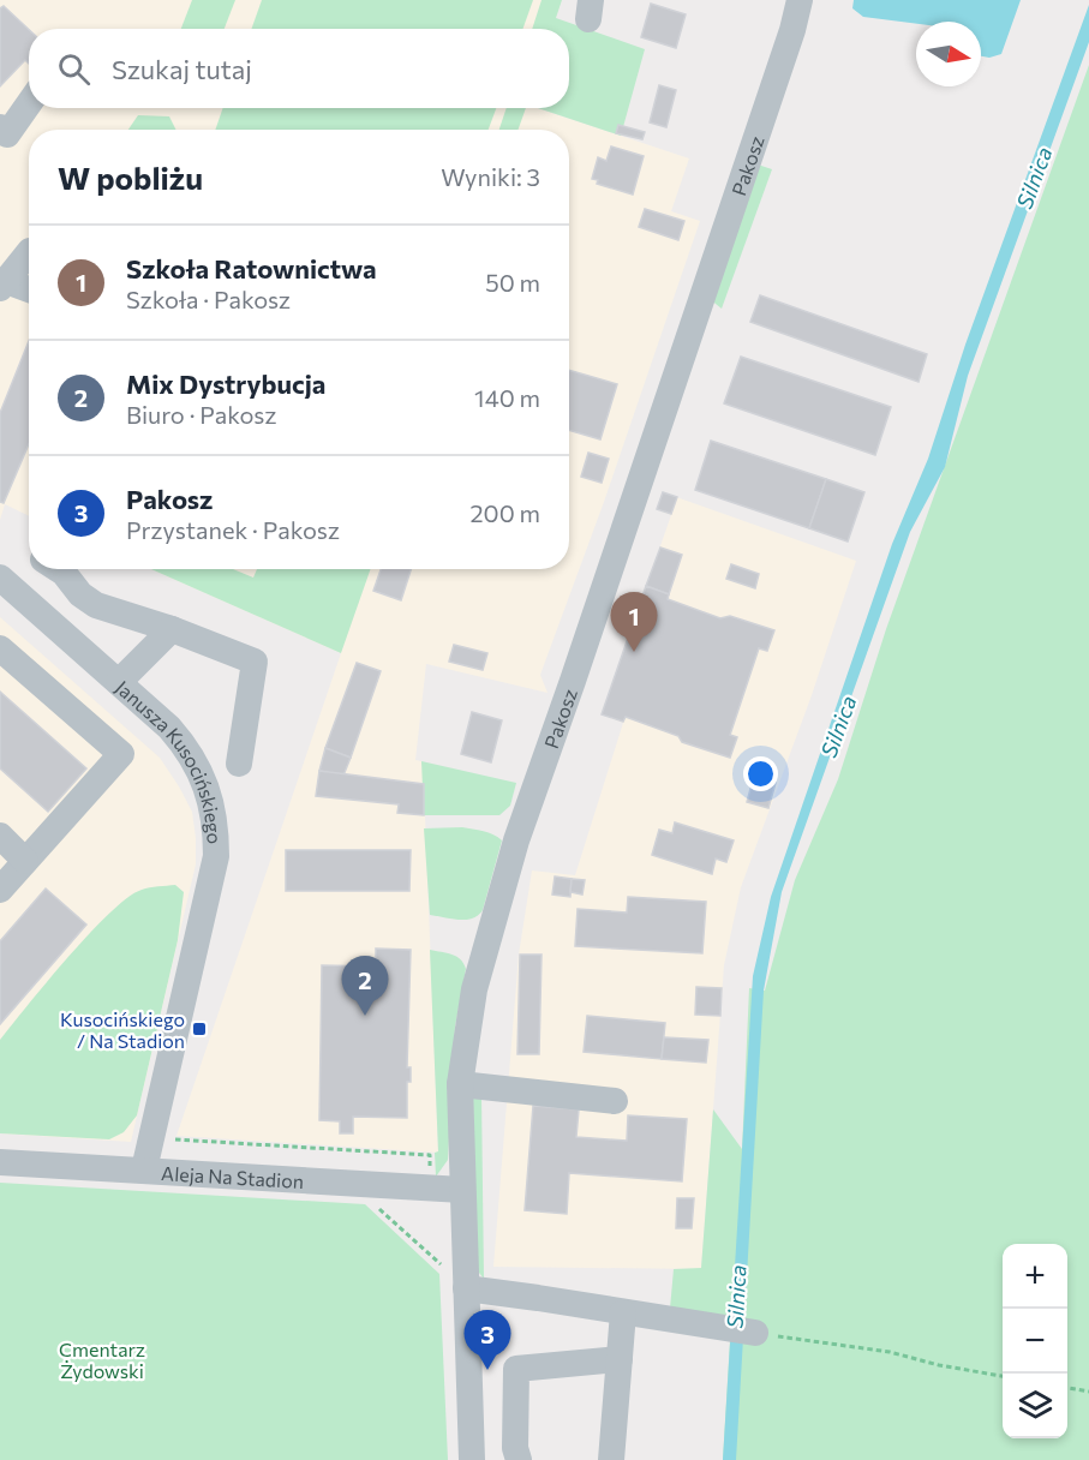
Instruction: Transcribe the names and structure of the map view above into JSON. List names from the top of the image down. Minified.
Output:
{"streets":{"street":["Pakosz","Janusza Kusocińskiego","Aleja Na Stadion"]},"crossings":[["Pakosz","Aleja Na Stadion"],["Janusza Kusocińskiego","Aleja Na Stadion"]],"water":["Silnica"],"parks":["Cmentarz Żydowski"],"places":{"transit":["Kusocińskiego / Na Stadion"]},"north":"right","page":{"search":"Szukaj tutaj","heading":["W pobliżu","Wyniki: 3"],"list":[{"mark":"1","name":"Szkoła Ratownictwa","note":"Szkoła · Pakosz","value":"50 m"},{"mark":"2","name":"Mix Dystrybucja","note":"Biuro · Pakosz","value":"140 m"},{"mark":"3","name":"Pakosz","note":"Przystanek · Pakosz","value":"200 m"}],"pins":["1","2","3"],"map_buttons":["+","−"]}}
